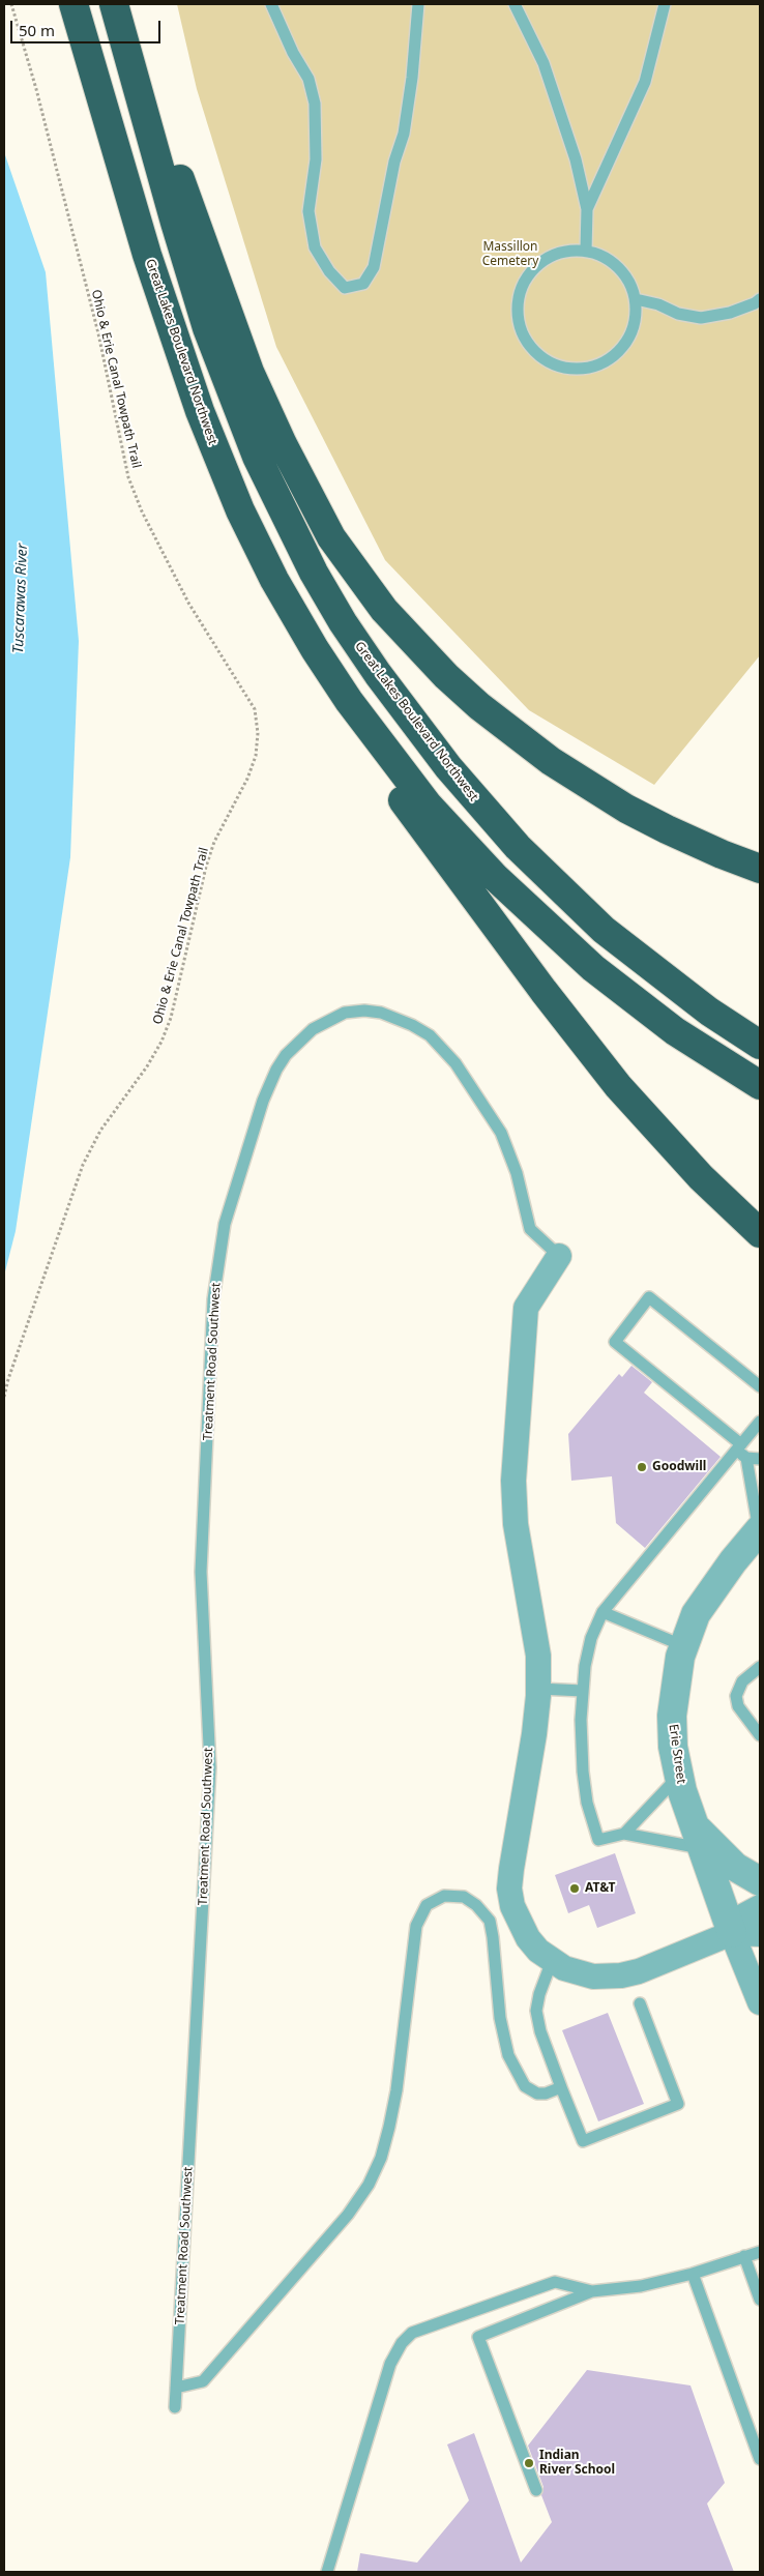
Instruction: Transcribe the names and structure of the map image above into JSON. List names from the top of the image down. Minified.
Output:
{"streets":{"highway":["Great Lakes Boulevard Northwest"],"street":["Treatment Road Southwest","Erie Street"],"path":["Ohio & Erie Canal Towpath Trail"]},"crossings":[["Treatment Road Southwest","Erie Street"]],"water":["Tuscarawas River"],"parks":["Massillon Cemetery"],"places":["Goodwill","AT&T","Indian River School"],"scale_bar":"50 m"}
